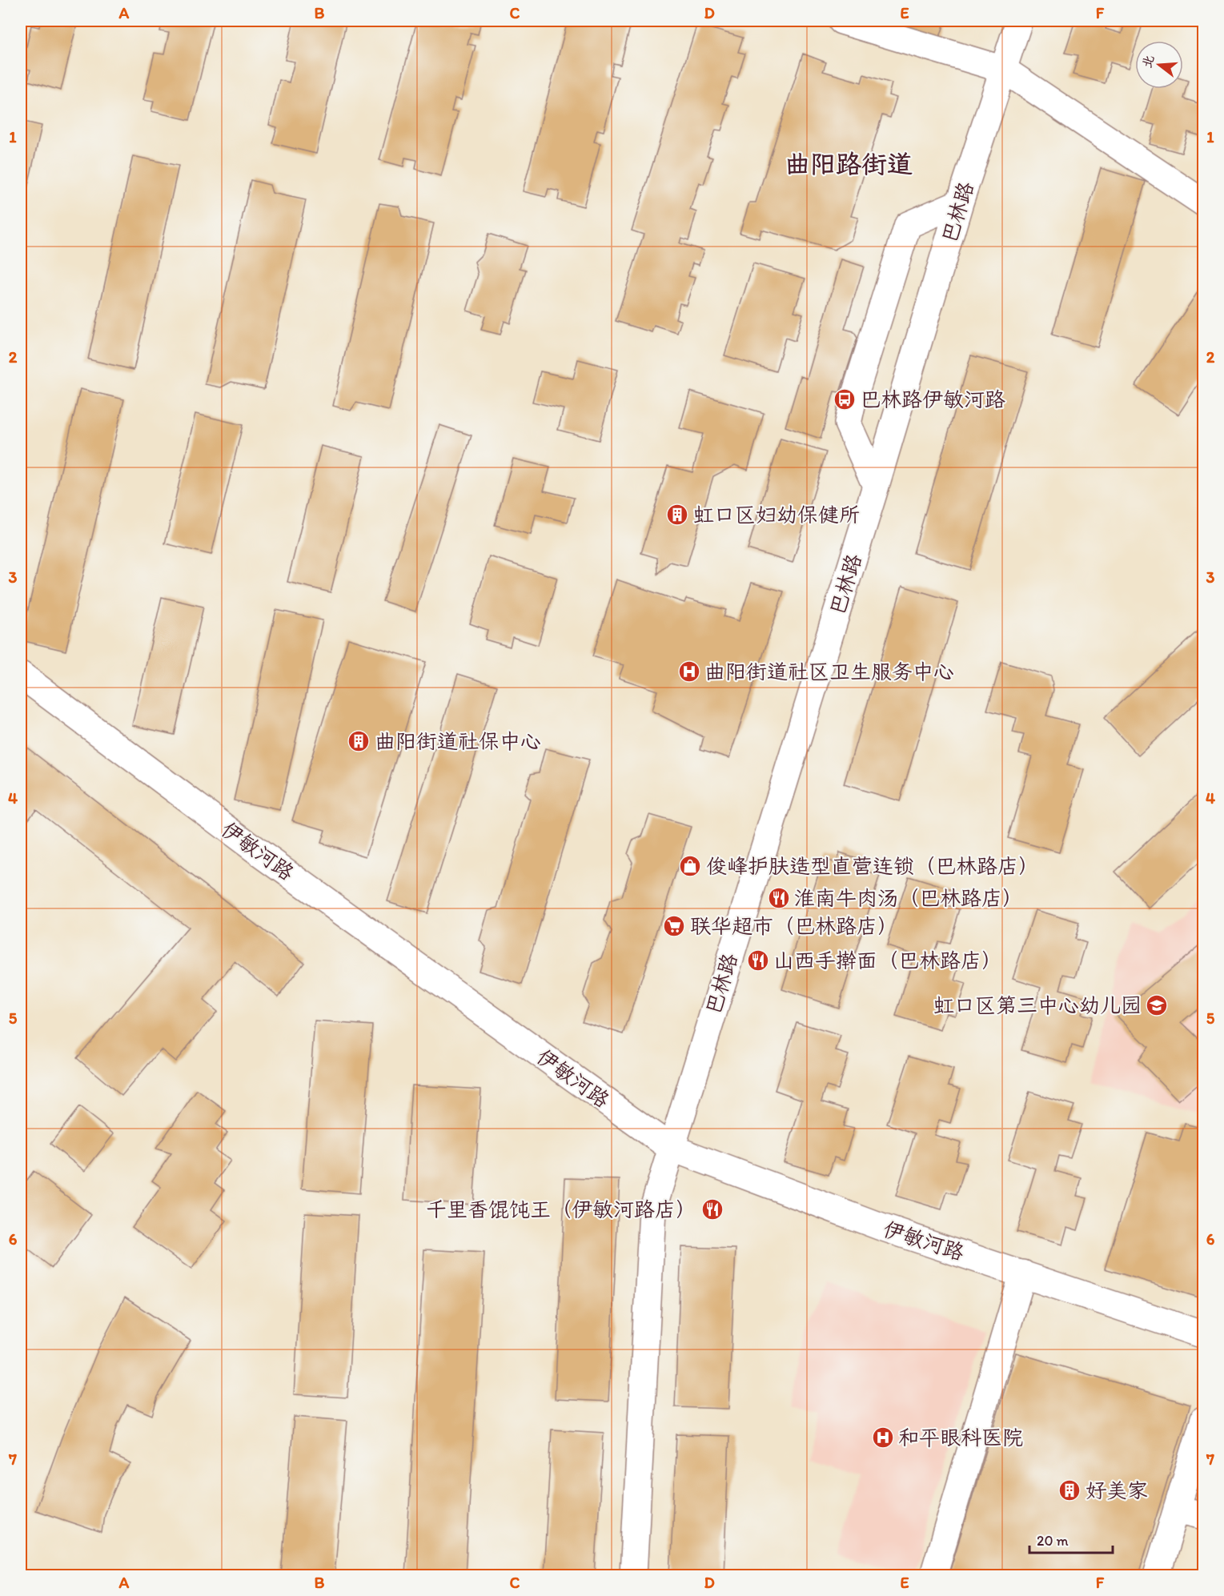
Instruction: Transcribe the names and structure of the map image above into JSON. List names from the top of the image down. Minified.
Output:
{"streets":{"street":["巴林路","伊敏河路"]},"crossings":[["巴林路","伊敏河路"]],"districts":["曲阳路街道"],"places":{"bus stop":["巴林路伊敏河路"],"building":["虹口区妇幼保健所","曲阳街道社保中心","好美家"],"hospital":["曲阳街道社区卫生服务中心","和平眼科医院"],"shop":["俊峰护肤造型直营连锁（巴林路店）"],"restaurant":["淮南牛肉汤（巴林路店）","山西手擀面（巴林路店）","千里香馄饨王（伊敏河路店）"],"supermarket":["联华超市（巴林路店）"],"school or university":["虹口区第三中心幼儿园"]},"scale_bar":"20 m","north":"left","grid":{"columns":["A","B","C","D","E","F"],"rows":["1","2","3","4","5","6","7"]}}
